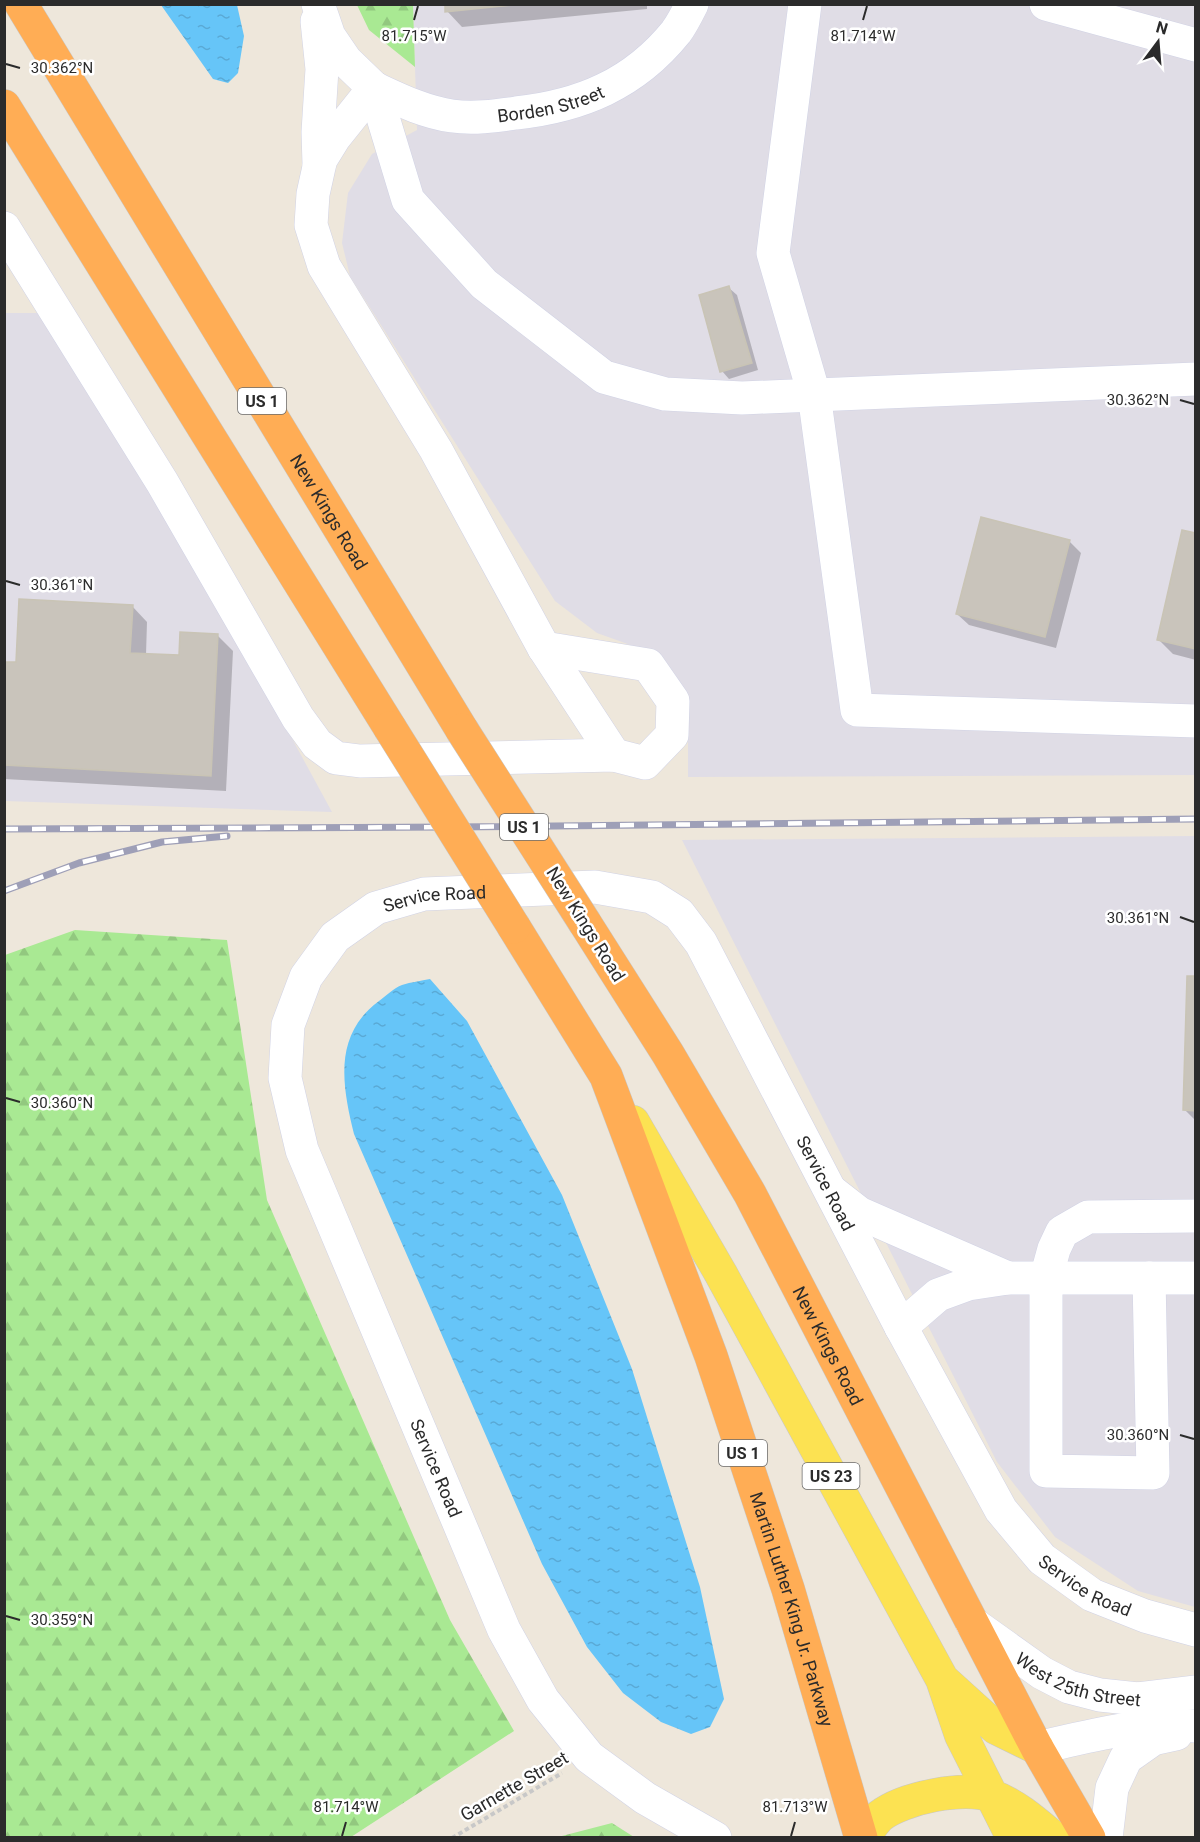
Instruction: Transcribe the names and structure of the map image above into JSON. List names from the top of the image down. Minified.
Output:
{"streets":{"highway":["US 1","New Kings Road","Martin Luther King Jr. Parkway"],"main road":["US 23"],"street":["Borden Street","Service Road","West 25th Street"],"path":["Garnette Street"]},"crossings":[["US 1","US 23"],["US 1","Martin Luther King Jr. Parkway"],["New Kings Road","West 25th Street"],["Service Road","Garnette Street"],["US 23","Martin Luther King Jr. Parkway"]],"north":"top","coordinates":["81.715°W","81.714°W","30.362°N","30.361°N","30.360°N","30.359°N","81.713°W"]}
